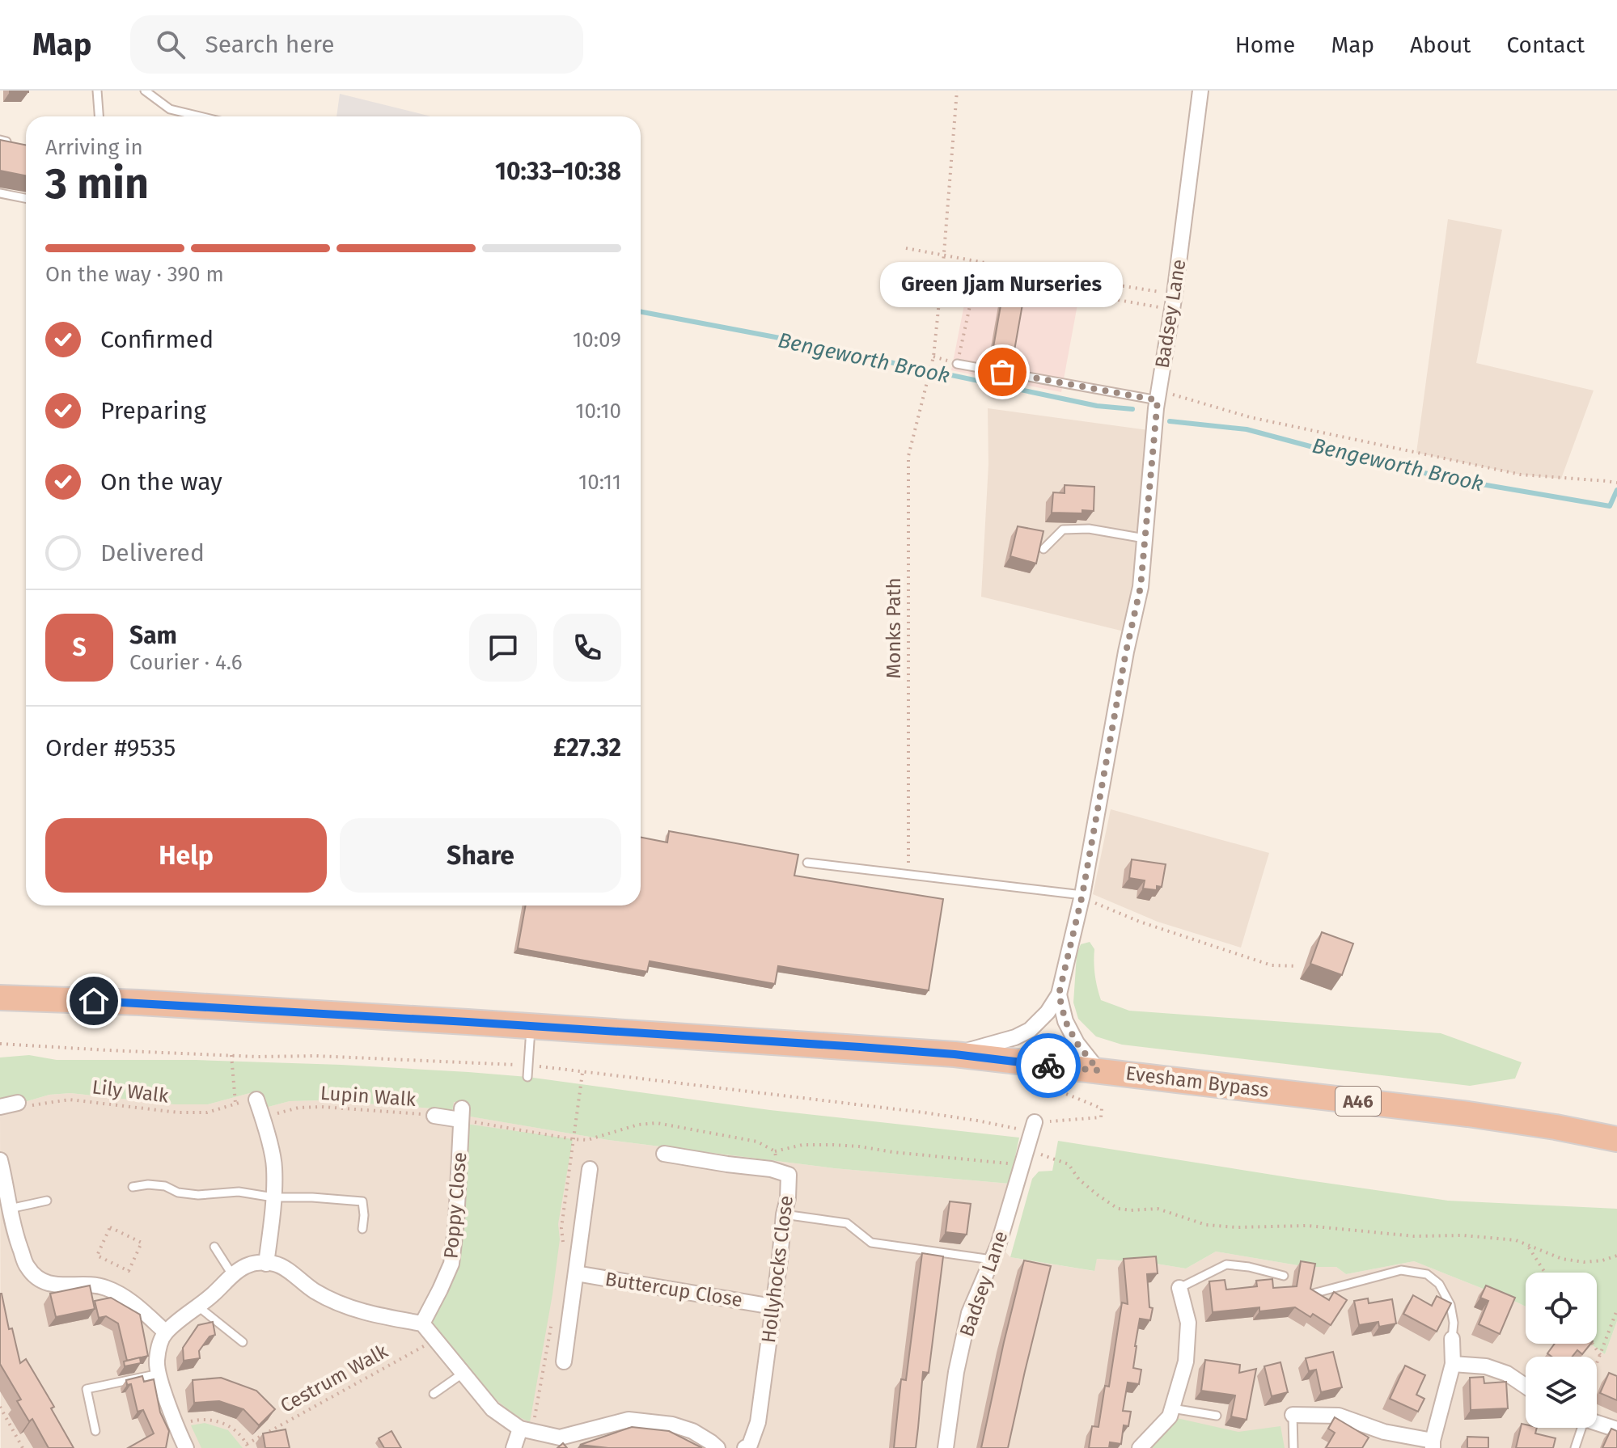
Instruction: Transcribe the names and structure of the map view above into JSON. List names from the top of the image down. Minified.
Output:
{"streets":{"highway":["Evesham Bypass","A46"],"street":["Badsey Lane","Poppy Close","Hollyhocks Close","Buttercup Close"],"path":["Monks Path","Lily Walk","Lupin Walk","Cestrum Walk"]},"crossings":[["Badsey Lane","Evesham Bypass"],["Hollyhocks Close","Buttercup Close"]],"water":["Bengeworth Brook"],"places":["Green Jjam Nurseries"],"page":{"header":"Map","search":"Search here","nav":["Home","Map","About","Contact"],"heading":["3 min","Arriving in","10:33–10:38"],"panel":["Sam","Courier · 4.6","Order #9535","£27.32"],"bar":"On the way · 390 m","bubble":"Green Jjam Nurseries","list":[["Confirmed","10:09"],["Preparing","10:10"],["On the way","10:11"],"Delivered"],"round":"S","buttons":["Help","Share"]}}
